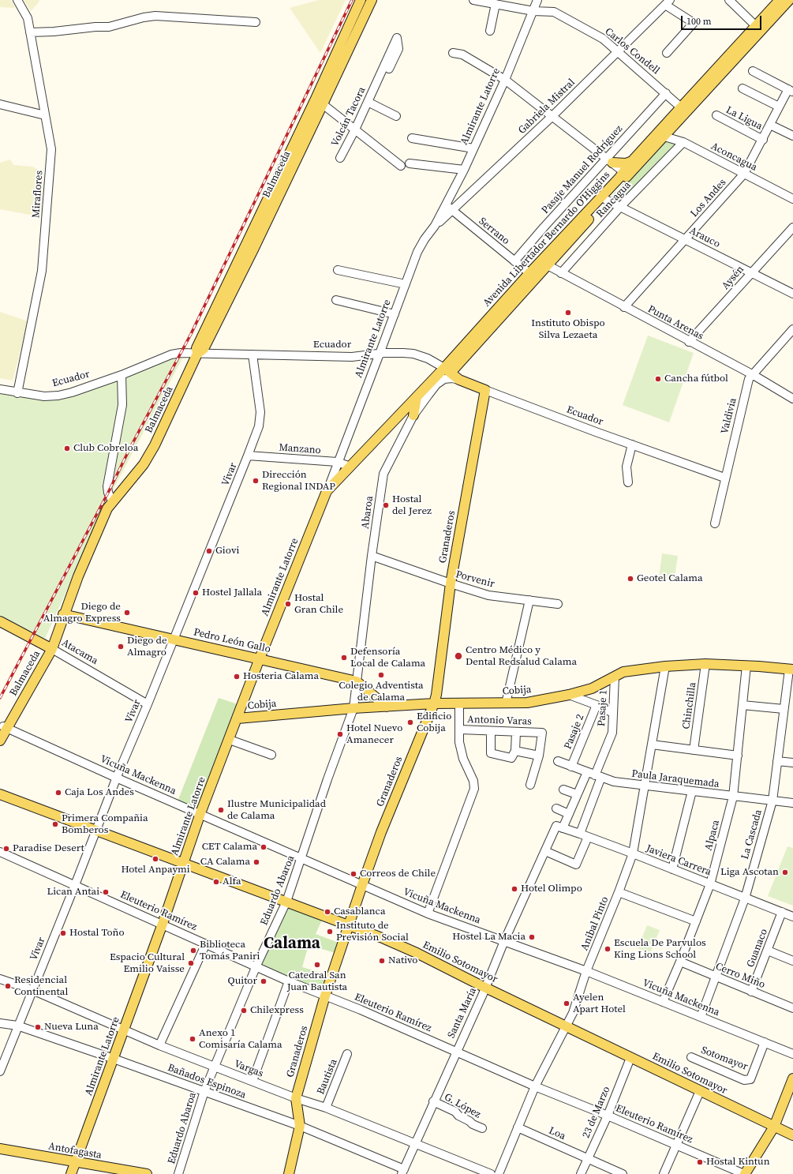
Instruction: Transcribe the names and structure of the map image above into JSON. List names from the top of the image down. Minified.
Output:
{"streets":{"main road":["Almirante Latorre","Balmaceda","Avenida Libertador Bernardo O'Higgins","Ecuador","Granaderos","Pedro León Gallo","Atacama","Cobija","Emilio Sotomayor","Antofagasta"],"street":["Carlos Condell","Gabriela Mistral","Volcán Tacora","La Ligua","Aconcagua","Pasaje Manuel Rodríguez","Miraflores","Los Andes","Rancagua","Serrano","Arauco","Aysén","Punta Arenas","Valdivia","Manzano","Vivar","Abaroa","Porvenir","Chinchilla","Pasaje 1","Antonio Varas","Pasaje 2","Vicuña Mackenna","Paula Jaraquemada","La Cascada","Alpaca","Javiera Carrera","Eduardo Abaroa","Eleuterio Ramírez","Aníbal Pinto","Guanaco","Cerro Miño","Santa María","Sotomayor","Vargas","Bautista","Bañados Espinoza","G. López","23 de Marzo","Loa"]},"crossings":[["Carlos Condell","Almirante Latorre"],["Carlos Condell","Gabriela Mistral"],["Carlos Condell","Pasaje Manuel Rodríguez"],["Carlos Condell","Avenida Libertador Bernardo O'Higgins"],["Almirante Latorre","Gabriela Mistral"],["Almirante Latorre","Serrano"],["Almirante Latorre","Avenida Libertador Bernardo O'Higgins"],["Almirante Latorre","Ecuador"],["Almirante Latorre","Manzano"],["Almirante Latorre","Pedro León Gallo"],["Almirante Latorre","Cobija"],["Almirante Latorre","Vicuña Mackenna"],["Almirante Latorre","Eleuterio Ramírez"],["Almirante Latorre","Emilio Sotomayor"],["Almirante Latorre","Vargas"],["Almirante Latorre","Bañados Espinoza"],["Almirante Latorre","Antofagasta"],["Gabriela Mistral","Serrano"],["La Ligua","Los Andes"],["Aconcagua","Los Andes"],["Aconcagua","Rancagua"],["Aconcagua","Avenida Libertador Bernardo O'Higgins"],["Pasaje Manuel Rodríguez","Serrano"],["Balmaceda","Ecuador"],["Balmaceda","Pedro León Gallo"],["Balmaceda","Atacama"],["Balmaceda","Vicuña Mackenna"],["Miraflores","Ecuador"],["Los Andes","Arauco"],["Los Andes","Punta Arenas"],["Rancagua","Arauco"],["Rancagua","Punta Arenas"],["Serrano","Avenida Libertador Bernardo O'Higgins"],["Arauco","Avenida Libertador Bernardo O'Higgins"],["Arauco","Aysén"],["Avenida Libertador Bernardo O'Higgins","Punta Arenas"],["Avenida Libertador Bernardo O'Higgins","Ecuador"],["Avenida Libertador Bernardo O'Higgins","Manzano"],["Aysén","Punta Arenas"],["Punta Arenas","Valdivia"],["Ecuador","Valdivia"],["Ecuador","Vivar"],["Ecuador","Abaroa"],["Ecuador","Granaderos"],["Manzano","Vivar"],["Vivar","Pedro León Gallo"],["Vivar","Atacama"],["Vivar","Vicuña Mackenna"],["Vivar","Eleuterio Ramírez"],["Vivar","Emilio Sotomayor"],["Vivar","Vargas"],["Vivar","Bañados Espinoza"],["Abaroa","Porvenir"],["Abaroa","Pedro León Gallo"],["Abaroa","Eduardo Abaroa"],["Granaderos","Porvenir"],["Granaderos","Cobija"],["Granaderos","Vicuña Mackenna"],["Granaderos","Eleuterio Ramírez"],["Granaderos","Emilio Sotomayor"],["Granaderos","Vargas"],["Granaderos","Bañados Espinoza"],["Pedro León Gallo","Cobija"],["Pedro León Gallo","Eduardo Abaroa"],["Cobija","Chinchilla"],["Cobija","Pasaje 1"],["Cobija","La Cascada"],["Cobija","Alpaca"],["Cobija","Eduardo Abaroa"],["Cobija","Aníbal Pinto"],["Pasaje 1","Paula Jaraquemada"],["Pasaje 1","Javiera Carrera"],["Pasaje 2","Paula Jaraquemada"],["Vicuña Mackenna","La Cascada"],["Vicuña Mackenna","Alpaca"],["Vicuña Mackenna","Eduardo Abaroa"],["Vicuña Mackenna","Aníbal Pinto"],["Vicuña Mackenna","Santa María"],["Vicuña Mackenna","Sotomayor"],["Paula Jaraquemada","La Cascada"],["Paula Jaraquemada","Alpaca"],["Paula Jaraquemada","Aníbal Pinto"],["La Cascada","Javiera Carrera"],["La Cascada","Cerro Miño"],["Alpaca","Javiera Carrera"],["Alpaca","Cerro Miño"],["Javiera Carrera","Aníbal Pinto"],["Javiera Carrera","Guanaco"],["Javiera Carrera","Santa María"],["Eduardo Abaroa","Eleuterio Ramírez"],["Eduardo Abaroa","Emilio Sotomayor"],["Eduardo Abaroa","Vargas"],["Eduardo Abaroa","Bañados Espinoza"],["Eleuterio Ramírez","Aníbal Pinto"],["Eleuterio Ramírez","Santa María"],["Eleuterio Ramírez","23 de Marzo"],["Aníbal Pinto","Emilio Sotomayor"],["Aníbal Pinto","Loa"],["Guanaco","Cerro Miño"],["Emilio Sotomayor","Santa María"],["Emilio Sotomayor","23 de Marzo"],["Santa María","Vargas"],["Santa María","Bañados Espinoza"],["Santa María","G. López"],["Vargas","Bautista"],["23 de Marzo","Loa"]],"districts":["Calama"],"places":["Instituto Obispo Silva Lezaeta","Cancha fútbol","Club Cobreloa","Dirección Regional INDAP","Hostal del Jerez","Giovi","Geotel Calama","Hostel Jallala","Hostal Gran Chile","Diego de Almagro Express","Diego de Almagro","Centro Médico y Dental Redsalud Calama","Defensoría Local de Calama","Colegio Adventista de Calama","Hosteria Calama","Edificio Cobija","Hotel Nuevo Amanecer","Caja Los Andes","Ilustre Municipalidad de Calama","Primera Compañia Bomberos","CET Calama","Paradise Desert","Hotel Anpaymi","CA Calama","Liga Ascotan","Correos de Chile","Alfa","Hotel Olimpo","Lican Antai","Casablanca","Instituto de Previsión Social","Hostal Toño","Hostel La Macia","Escuela De Parvulos King Lions School","Biblioteca Tomás Paniri","Nativo","Espacio Cultural Emilio Vaisse","Catedral San Juan Bautista","Quitor","Residencial Continental","Ayelen Apart Hotel","Chilexpress","Nueva Luna","Anexo 1 Comisaría Calama","Hostal Kintun"],"scale_bar":"100 m"}
